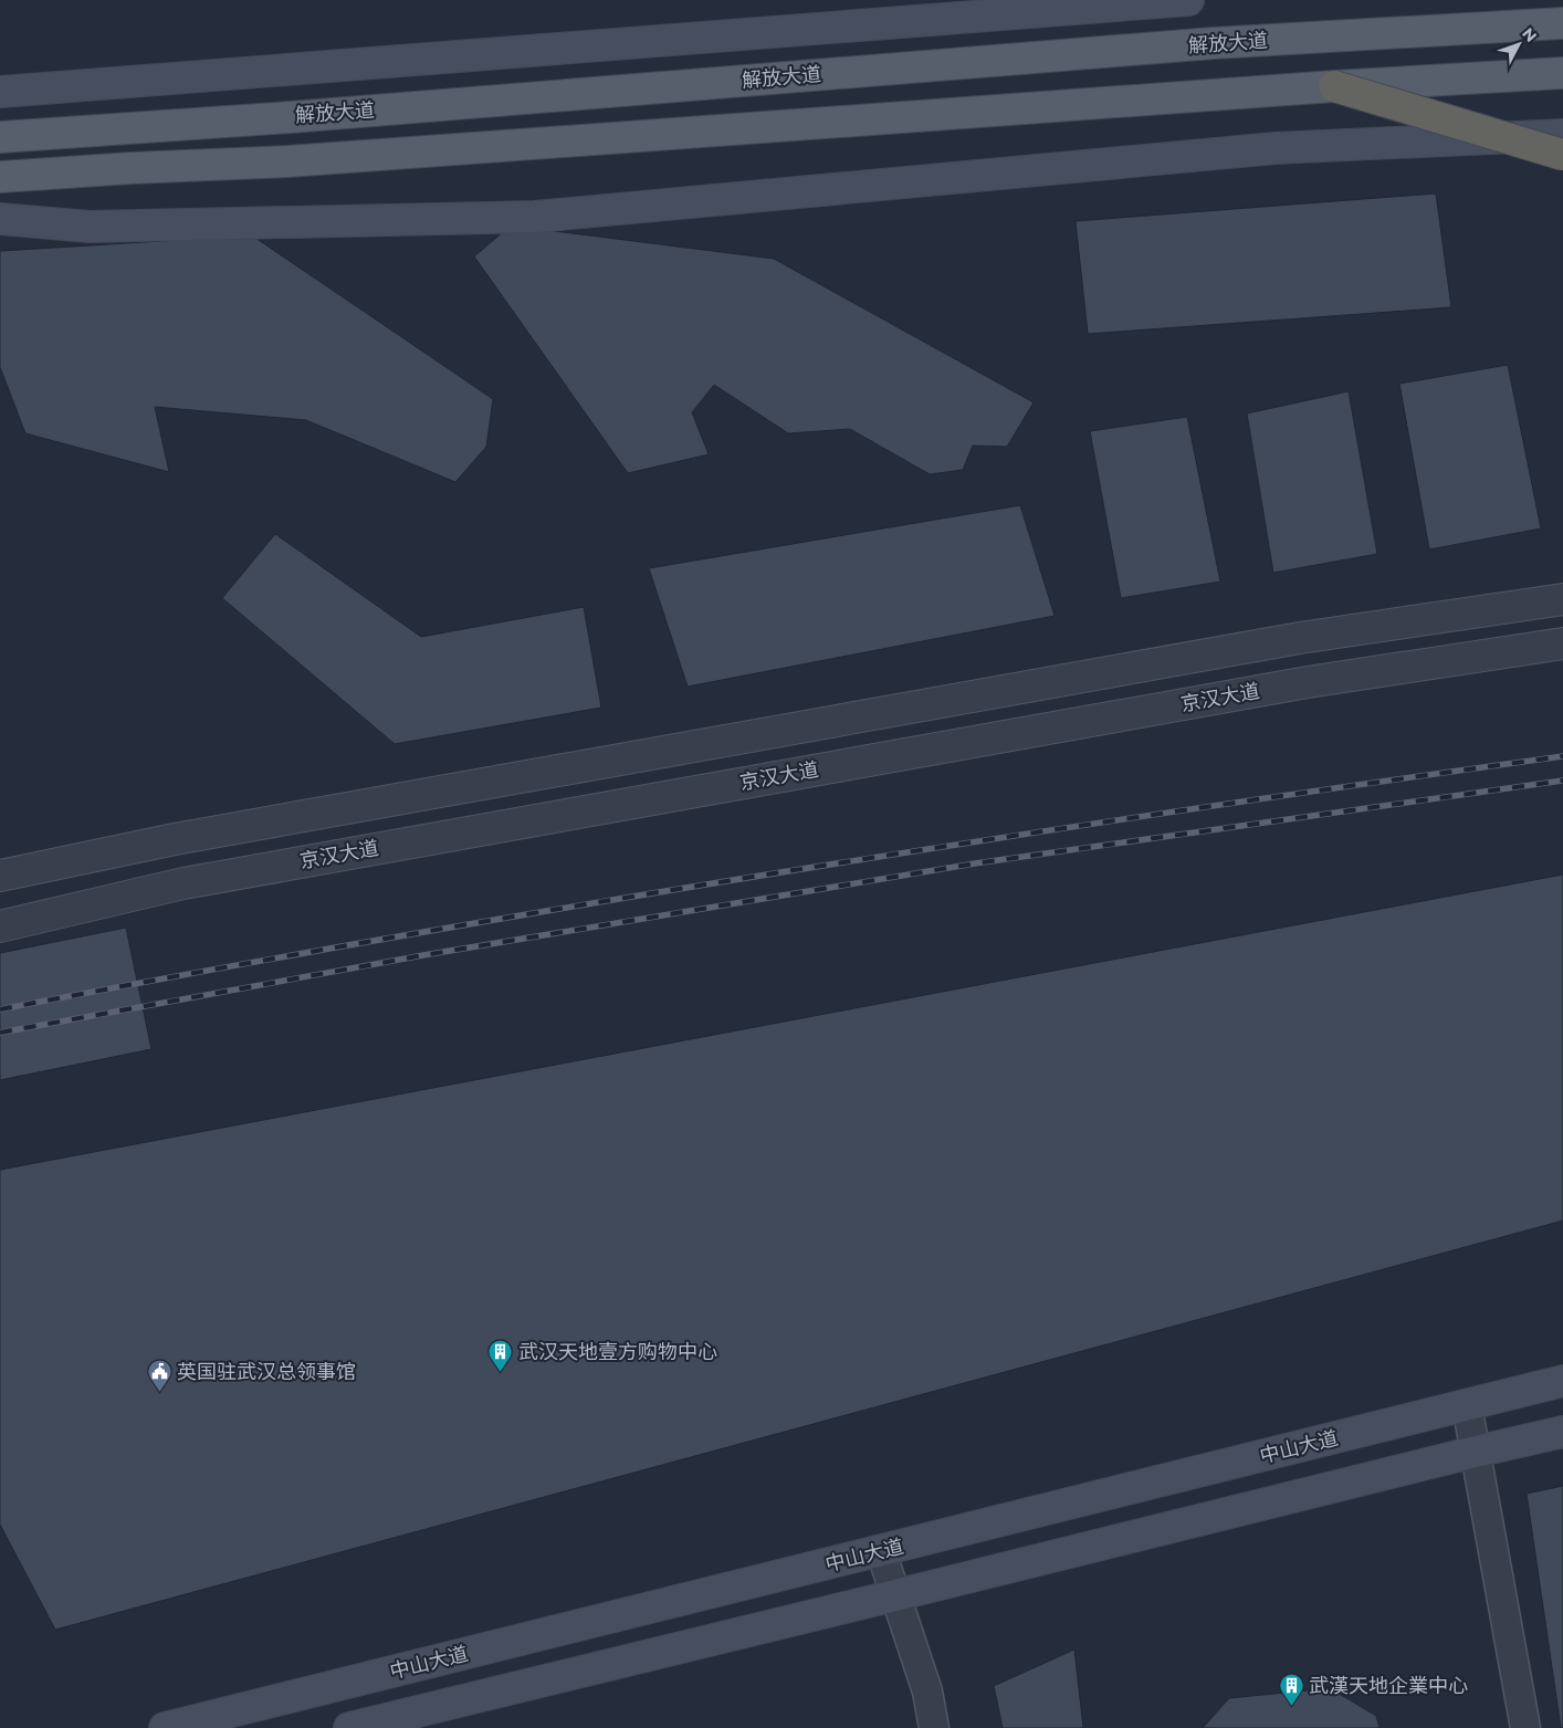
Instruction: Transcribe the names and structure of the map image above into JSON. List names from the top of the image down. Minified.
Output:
{"streets":{"main road":["解放大道","中山大道"],"street":["京汉大道"]},"places":{"building":["武汉天地壹方购物中心","武漢天地企業中心"],"public building":["英国驻武汉总领事馆"]},"north":"top right"}
